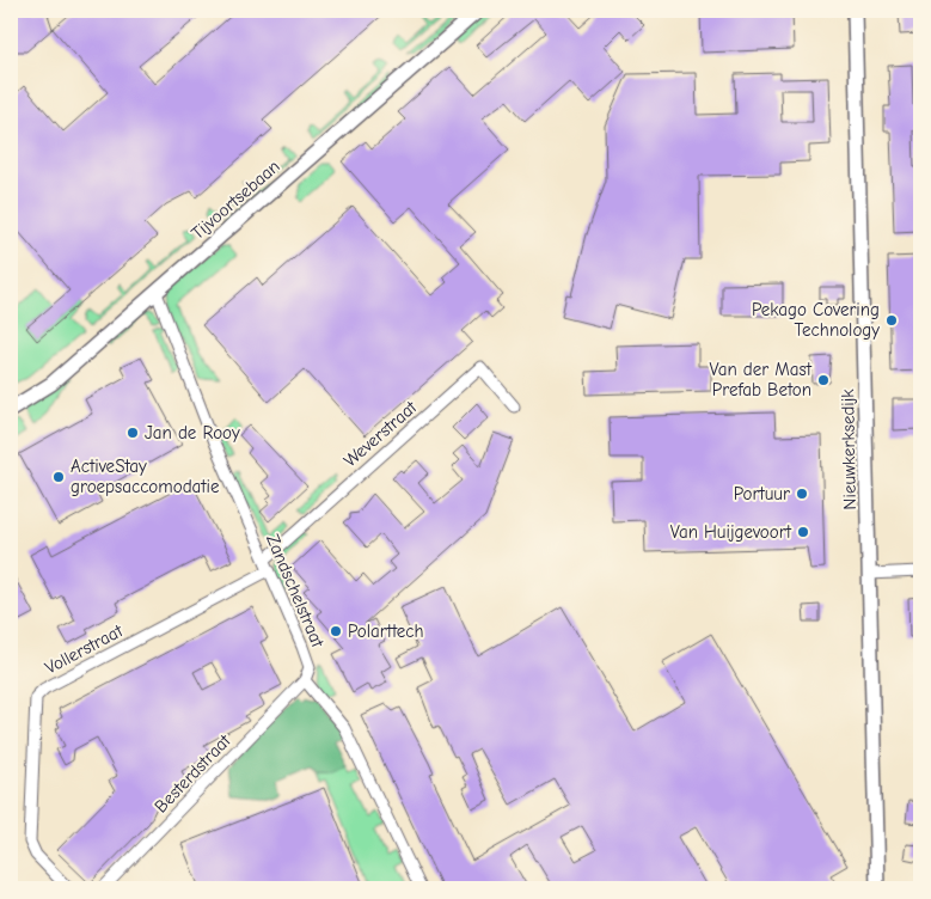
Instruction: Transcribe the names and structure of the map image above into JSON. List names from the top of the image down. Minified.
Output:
{"streets":{"street":["Tijvoortsebaan","Weverstraat","Nieuwkerksedijk","Zandschelstraat","Vollerstraat","Besterdstraat"]},"crossings":[["Tijvoortsebaan","Zandschelstraat"],["Weverstraat","Zandschelstraat"],["Weverstraat","Vollerstraat"],["Zandschelstraat","Vollerstraat"],["Zandschelstraat","Besterdstraat"]],"places":["Pekago Covering Technology","Van der Mast Prefab Beton","Jan de Rooy","ActiveStay groepsaccomodatie","Portuur","Van Huijgevoort","Polarttech"]}
